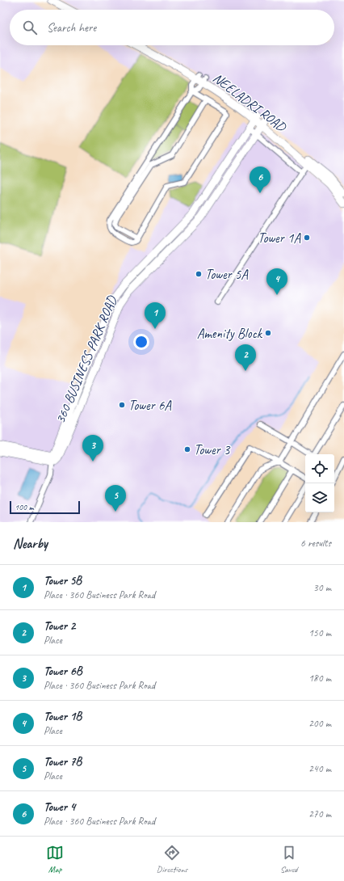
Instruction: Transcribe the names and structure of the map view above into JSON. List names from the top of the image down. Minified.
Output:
{"streets":{"main road":["NEELADRI ROAD","360 BUSINESS PARK ROAD"]},"crossings":[["NEELADRI ROAD","360 BUSINESS PARK ROAD"]],"places":["Tower 1A","Tower 5A","Amenity Block","Tower 6A","Tower 3"],"scale_bar":"100 m","page":{"search":"Search here","pins":["6","4","1","2","3","5"],"scale":"100 m","heading":["Nearby","6 results"],"list":[{"mark":"1","name":"Tower 5B","note":"Place · 360 Business Park Road","value":"30 m"},{"mark":"2","name":"Tower 2","note":"Place","value":"150 m"},{"mark":"3","name":"Tower 6B","note":"Place · 360 Business Park Road","value":"180 m"},{"mark":"4","name":"Tower 1B","note":"Place","value":"200 m"},{"mark":"5","name":"Tower 7B","note":"Place","value":"240 m"},{"mark":"6","name":"Tower 4","note":"Place · 360 Business Park Road","value":"270 m"}],"nav":["Map","Directions","Saved"]}}
